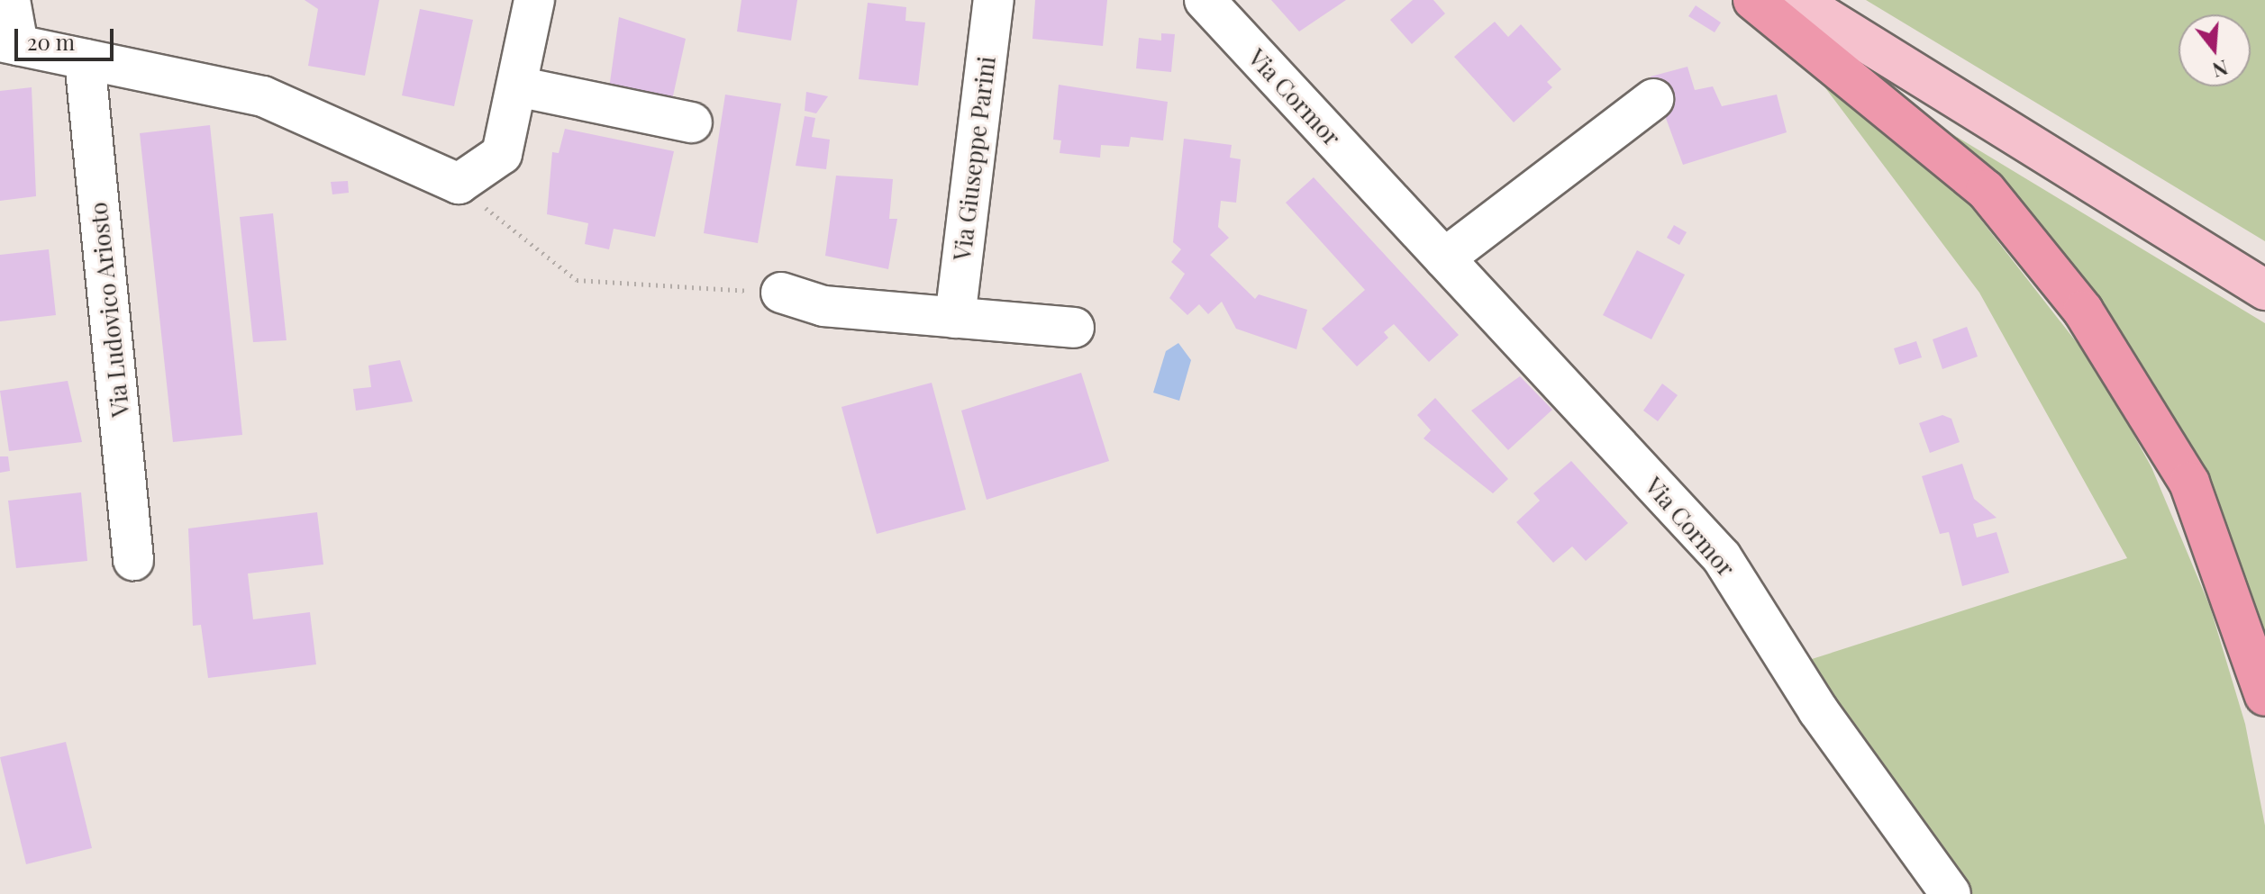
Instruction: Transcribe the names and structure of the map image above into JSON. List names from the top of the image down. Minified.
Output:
{"streets":{"street":["Via Cormor","Via Giuseppe Parini","Via Ludovico Ariosto"]},"scale_bar":"20 m","north":"bottom"}
